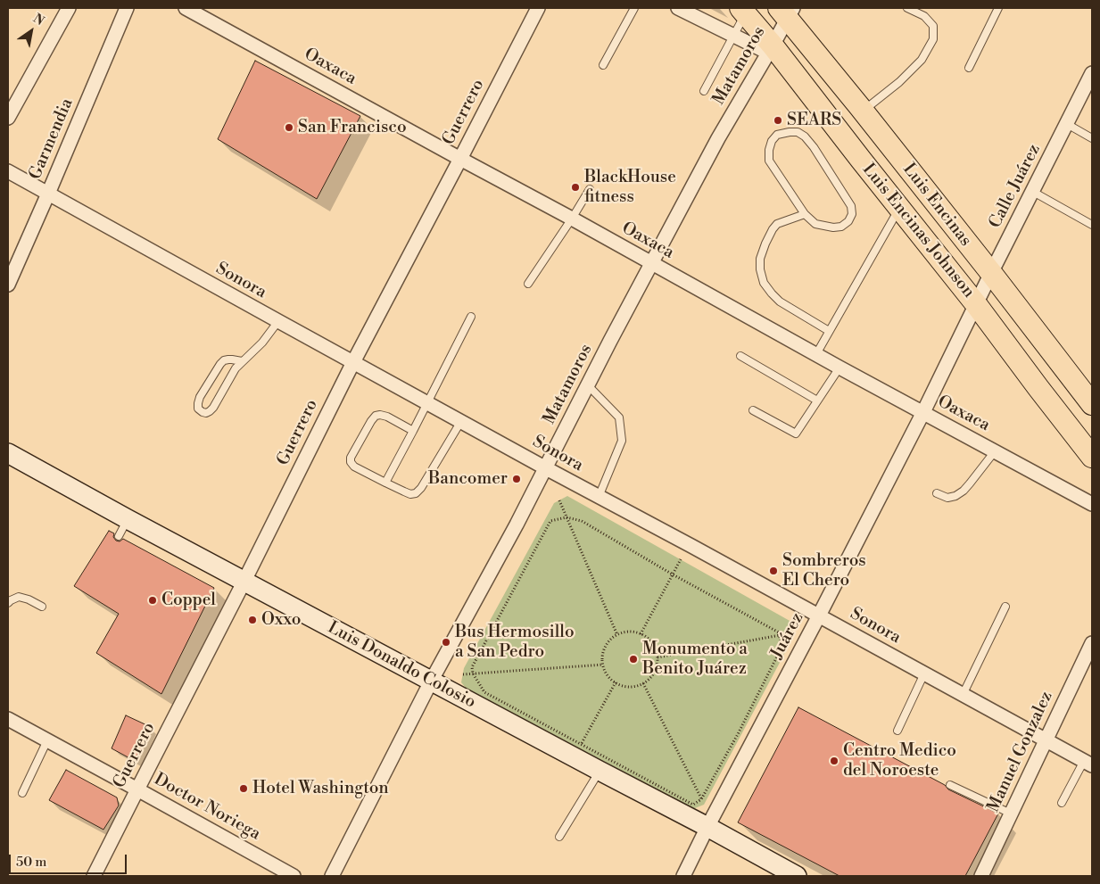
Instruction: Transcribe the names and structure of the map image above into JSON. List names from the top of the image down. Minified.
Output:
{"streets":{"main road":["Luis Encinas","Luis Encinas Johnson","Luis Donaldo Colosio"],"street":["Matamoros","Oaxaca","Guerrero","Garmendia","Calle Juárez","Sonora","Juárez","Manuel Gonzalez","Doctor Noriega"]},"crossings":[["Matamoros","Oaxaca"],["Matamoros","Luis Encinas"],["Matamoros","Luis Encinas Johnson"],["Matamoros","Sonora"],["Matamoros","Luis Donaldo Colosio"],["Oaxaca","Guerrero"],["Oaxaca","Calle Juárez"],["Oaxaca","Juárez"],["Guerrero","Sonora"],["Guerrero","Luis Donaldo Colosio"],["Guerrero","Doctor Noriega"],["Garmendia","Sonora"],["Calle Juárez","Luis Encinas"],["Calle Juárez","Luis Encinas Johnson"],["Calle Juárez","Juárez"],["Sonora","Juárez"],["Sonora","Manuel Gonzalez"],["Juárez","Luis Donaldo Colosio"]],"places":["SEARS","San Francisco","BlackHouse fitness","Bancomer","Sombreros El Chero","Coppel","Oxxo","Bus Hermosillo a San Pedro","Monumento a Benito Juárez","Centro Medico del Noroeste","Hotel Washington"],"scale_bar":"50 m","north":"top right"}
